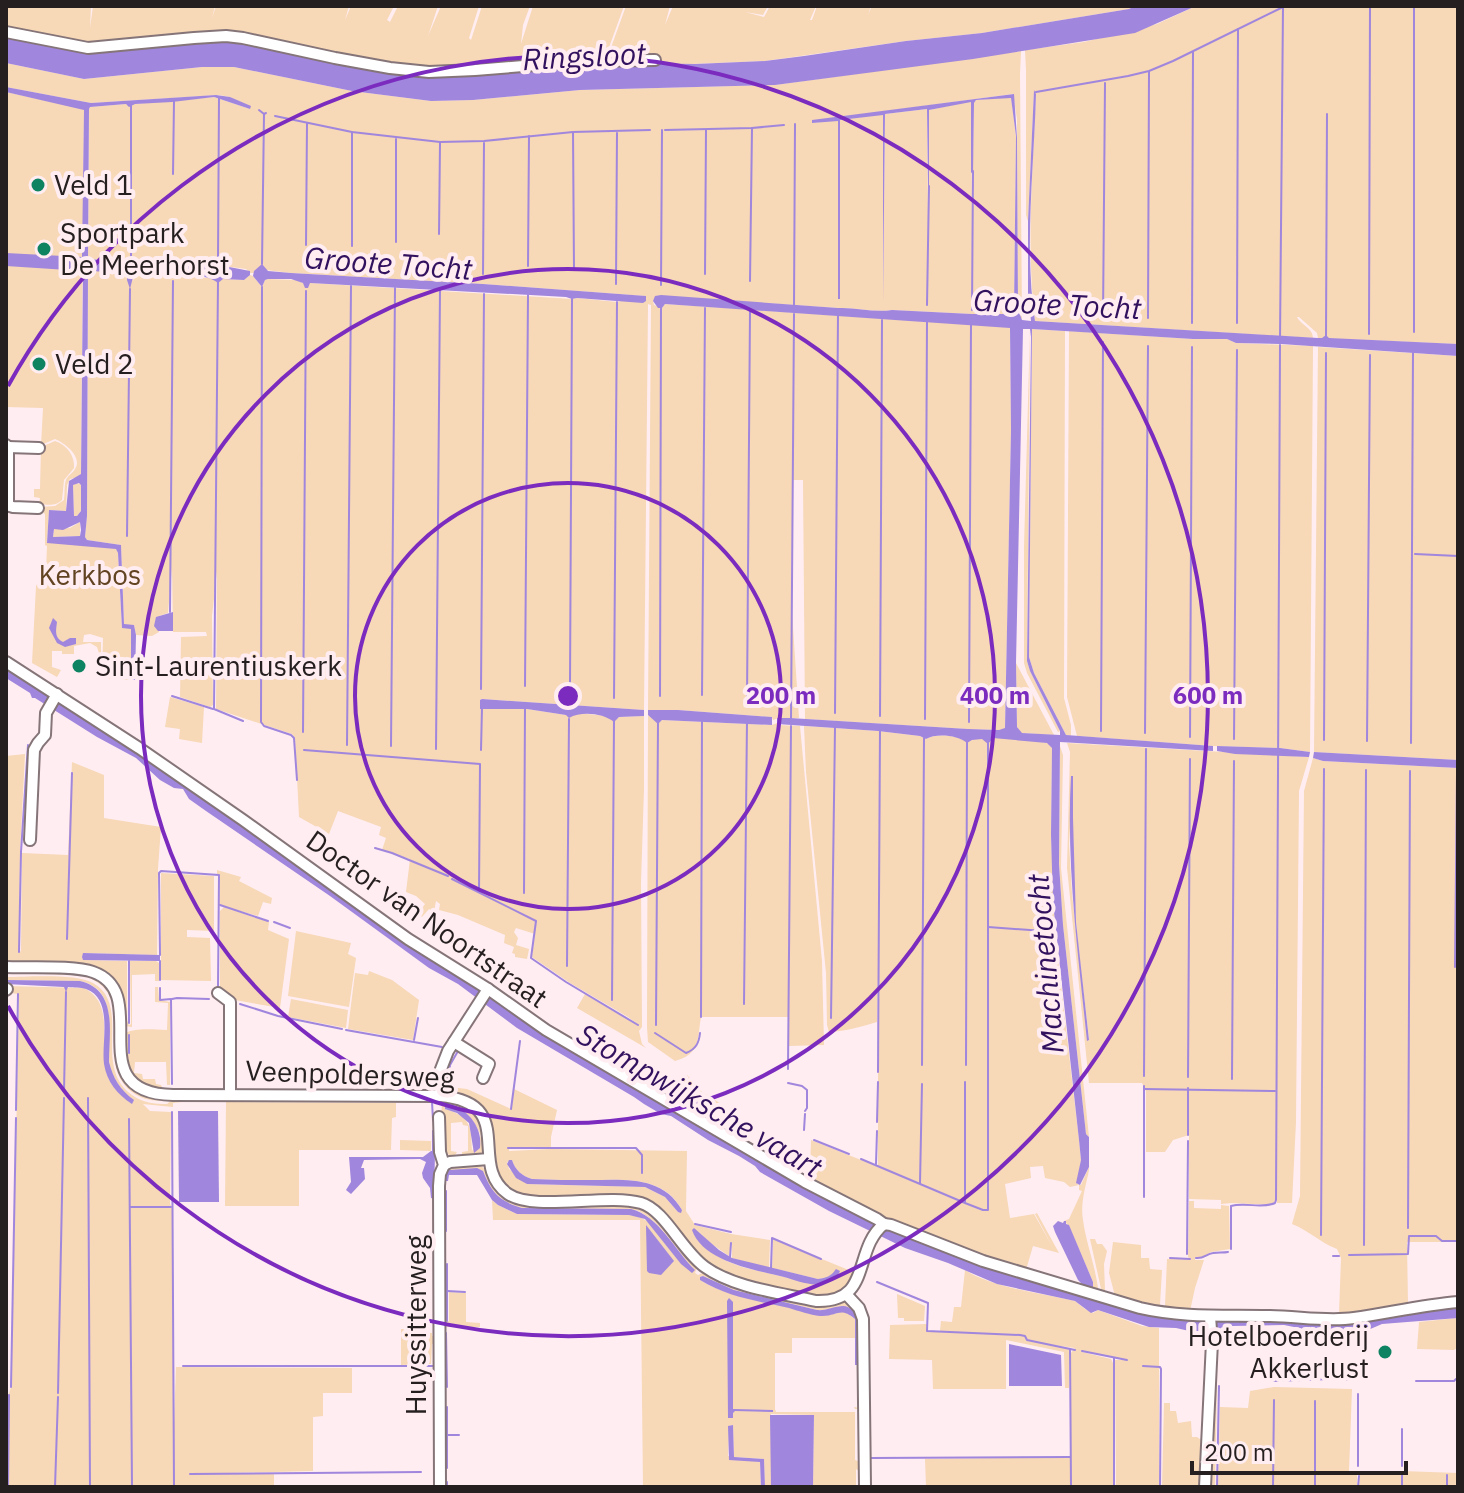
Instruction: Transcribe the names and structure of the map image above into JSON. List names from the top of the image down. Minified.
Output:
{"streets":{"street":["Doctor van Noortstraat","Veenpoldersweg","Huyssitterweg"]},"water":["Ringsloot","Groote Tocht","Machinetocht","Stompwijksche vaart"],"parks":["Kerkbos"],"places":["Veld 1","Sportpark De Meerhorst","Veld 2","Sint-Laurentiuskerk","Hotelboerderij Akkerlust"],"scale_bar":"200 m","rings":["200 m","400 m","600 m"]}
